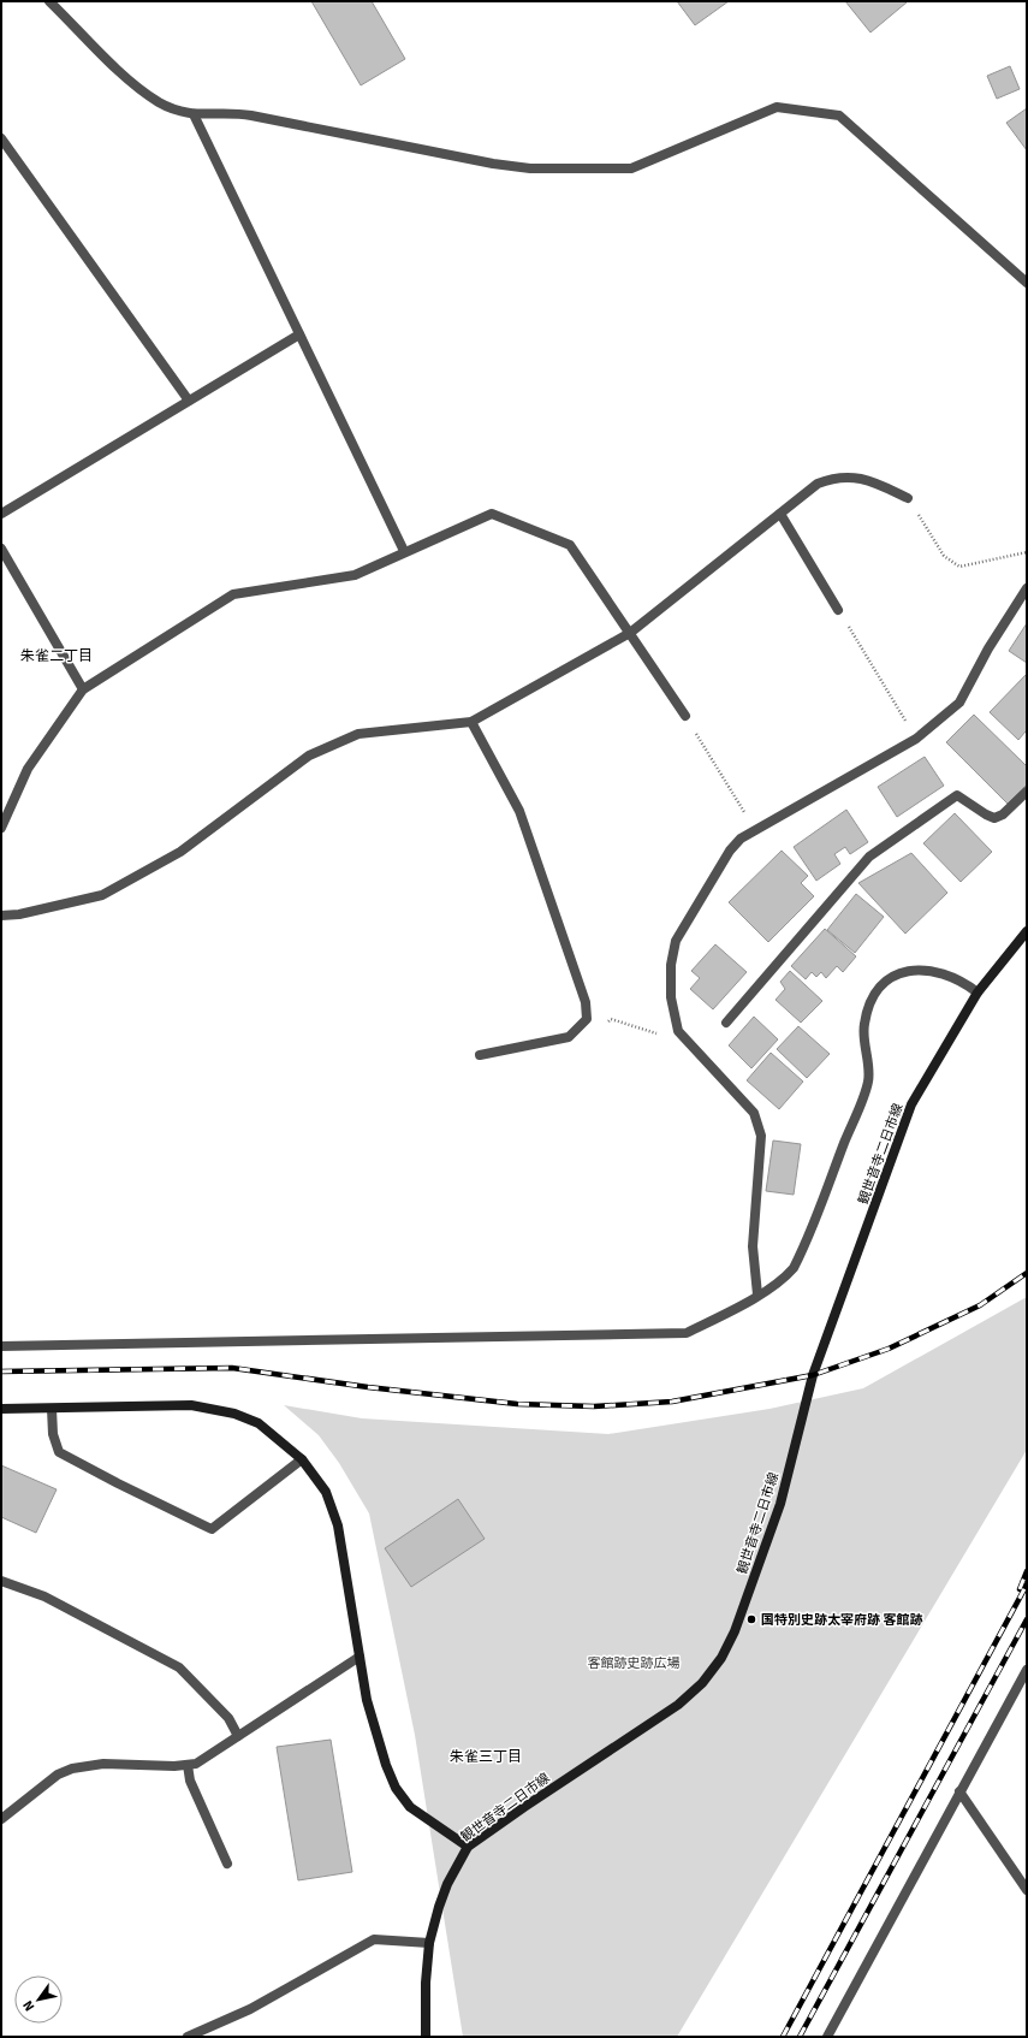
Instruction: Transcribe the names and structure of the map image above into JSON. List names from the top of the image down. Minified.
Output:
{"streets":{"main road":["観世音寺二日市線"]},"districts":["朱雀二丁目","朱雀三丁目"],"parks":["客館跡史跡広場"],"places":["国特別史跡太宰府跡 客館跡"],"north":"bottom left"}
